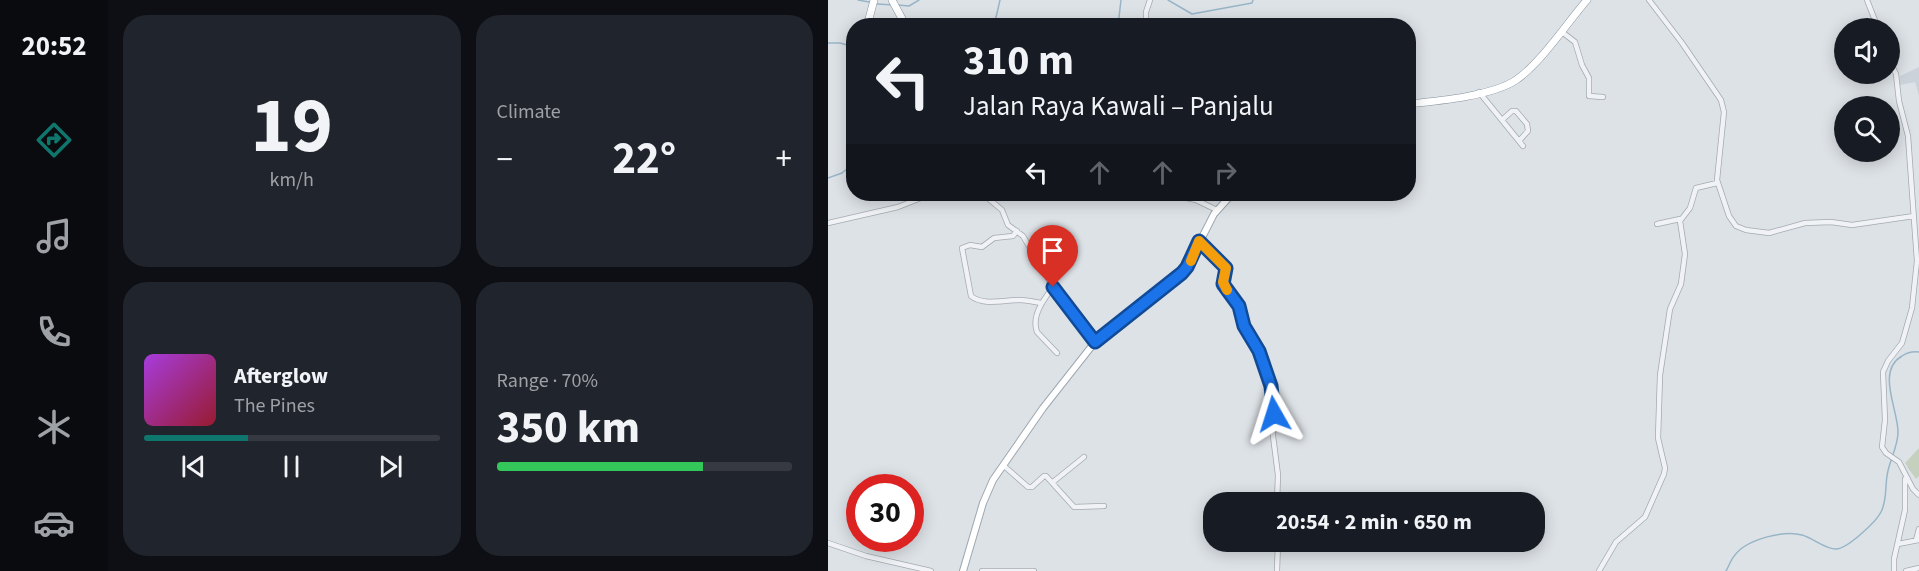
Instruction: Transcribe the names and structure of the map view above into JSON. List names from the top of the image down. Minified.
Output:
{"page":{"tabs":"20:52","tile":[["19","km/h"],"Climate",["Range · 70%","350 km"]],"turn":["310 m","Jalan Raya Kawali – Panjalu"],"heat":["−","22°","+"],"song":["Afterglow","The Pines"],"limit":"30","trip":"20:54 · 2 min · 650 m"}}
